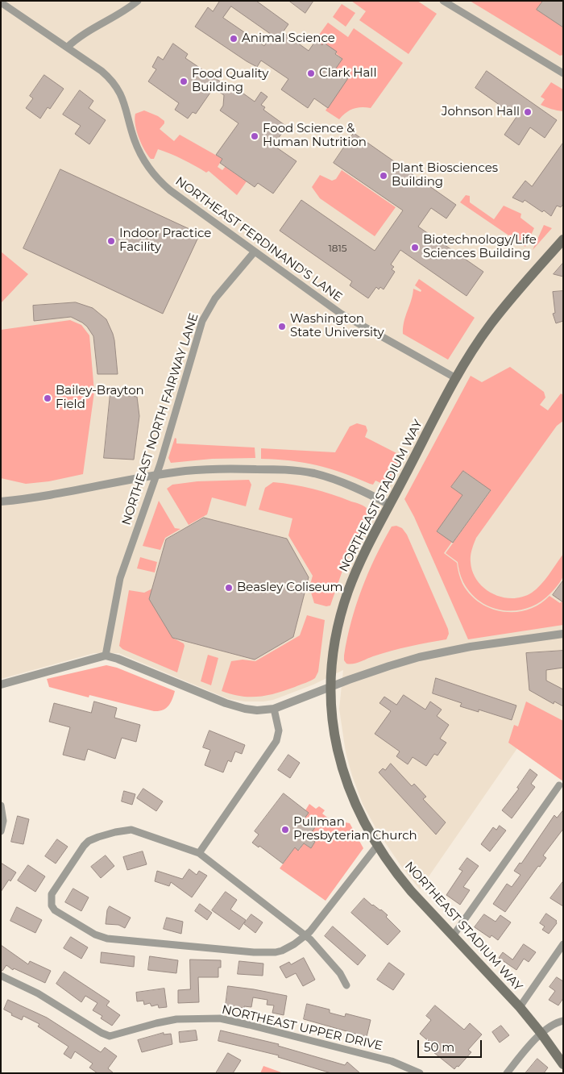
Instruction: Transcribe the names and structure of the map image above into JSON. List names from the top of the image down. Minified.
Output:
{"streets":{"main road":["NORTHEAST STADIUM WAY"],"street":["NORTHEAST FERDINAND'S LANE","NORTHEAST NORTH FAIRWAY LANE","NORTHEAST UPPER DRIVE"]},"crossings":[["NORTHEAST FERDINAND'S LANE","NORTHEAST NORTH FAIRWAY LANE"],["NORTHEAST FERDINAND'S LANE","NORTHEAST STADIUM WAY"]],"places":["Animal Science","Clark Hall","Food Quality Building","Johnson Hall","Food Science & Human Nutrition","Plant Biosciences Building","Indoor Practice Facility","Biotechnology/Life Sciences Building","Washington State University","Bailey-Brayton Field","Beasley Coliseum","Pullman Presbyterian Church"],"house_numbers":["1815"],"scale_bar":"50 m"}
